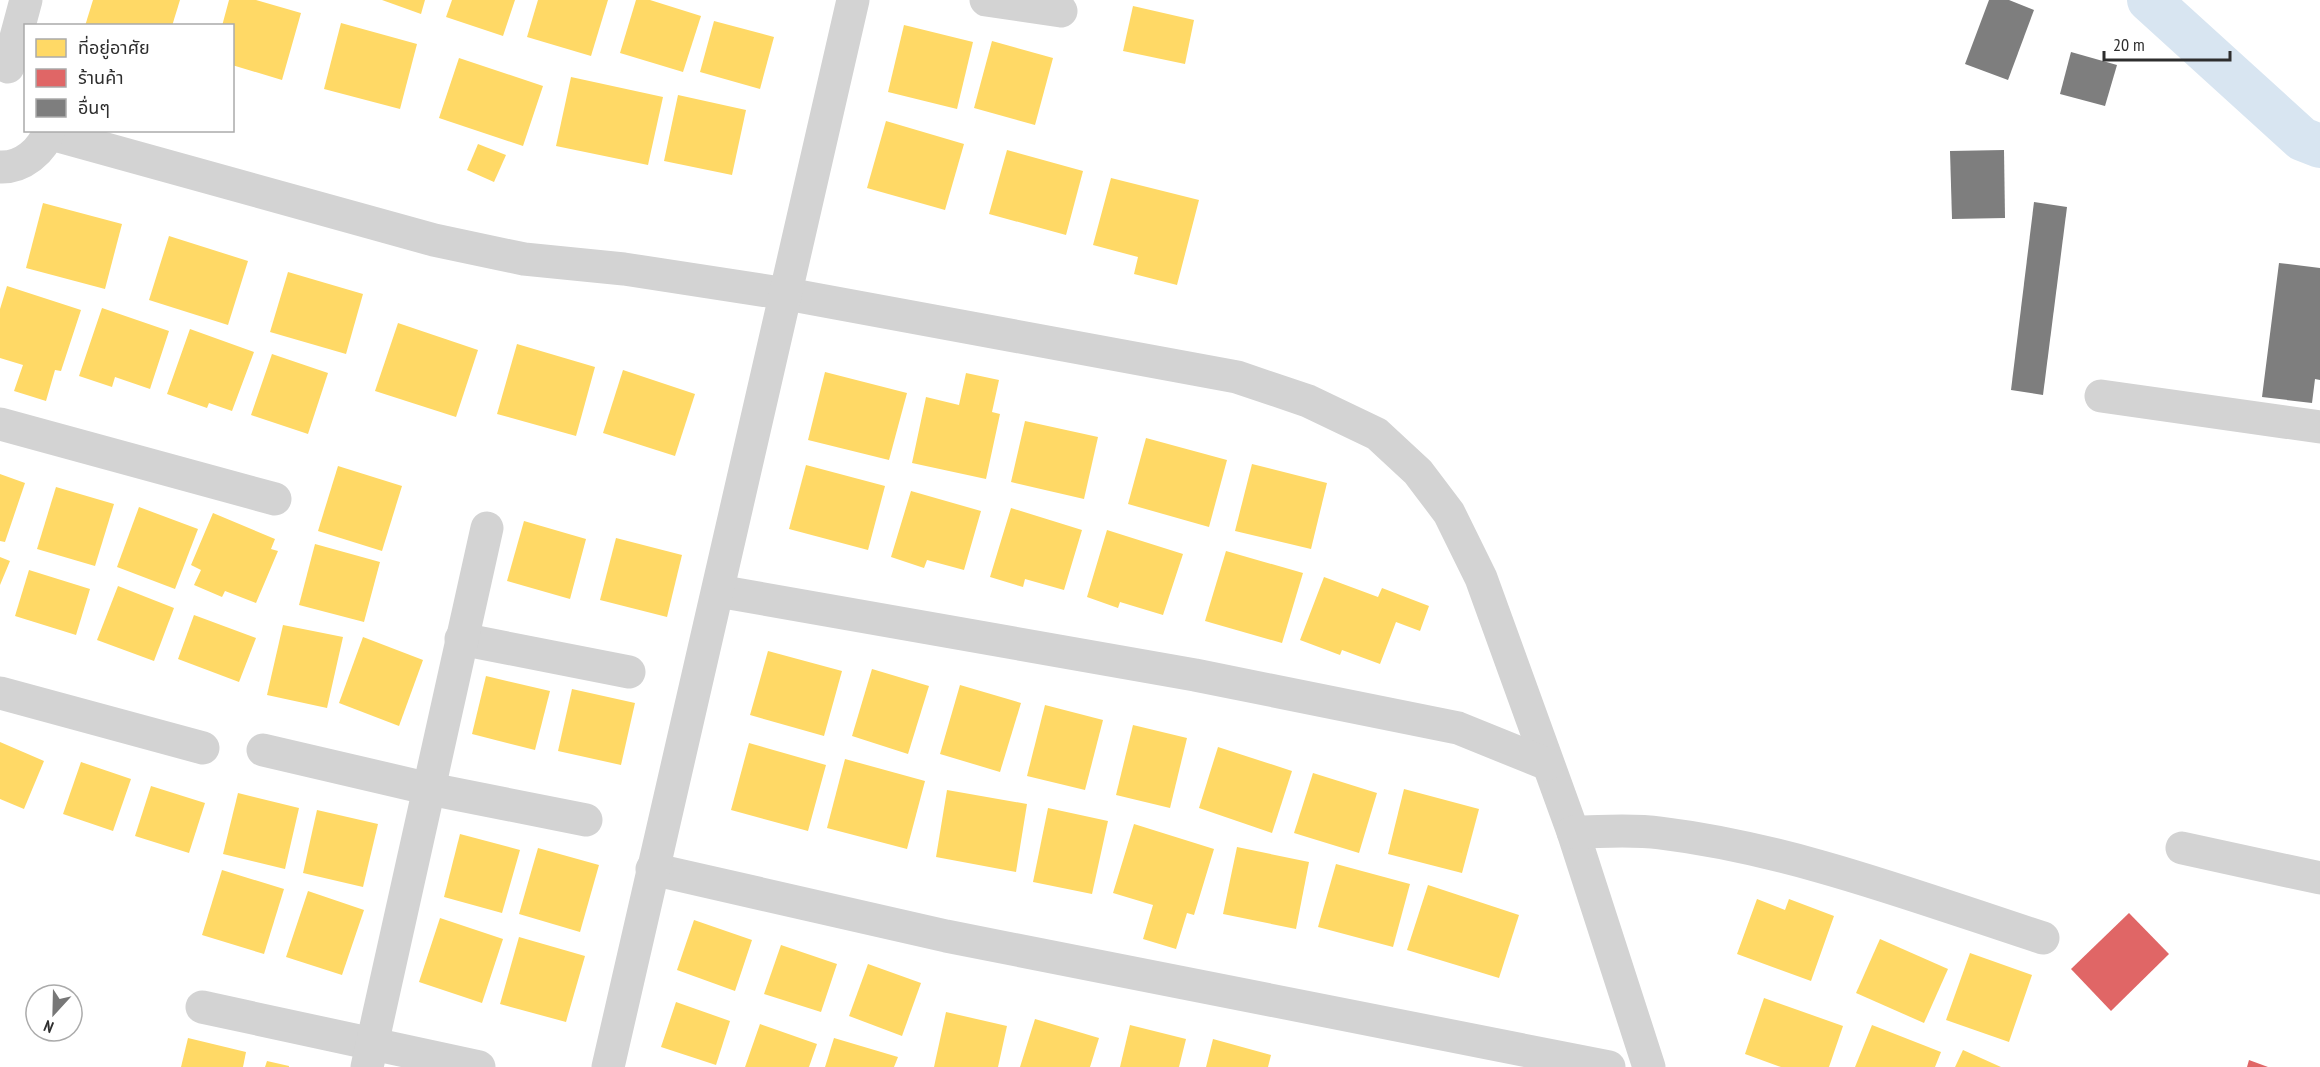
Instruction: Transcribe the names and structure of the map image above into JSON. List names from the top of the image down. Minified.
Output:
{"legend":["ที่อยู่อาศัย","ร้านค้า","อื่นๆ"],"scale_bar":"20 m","north":"bottom"}
